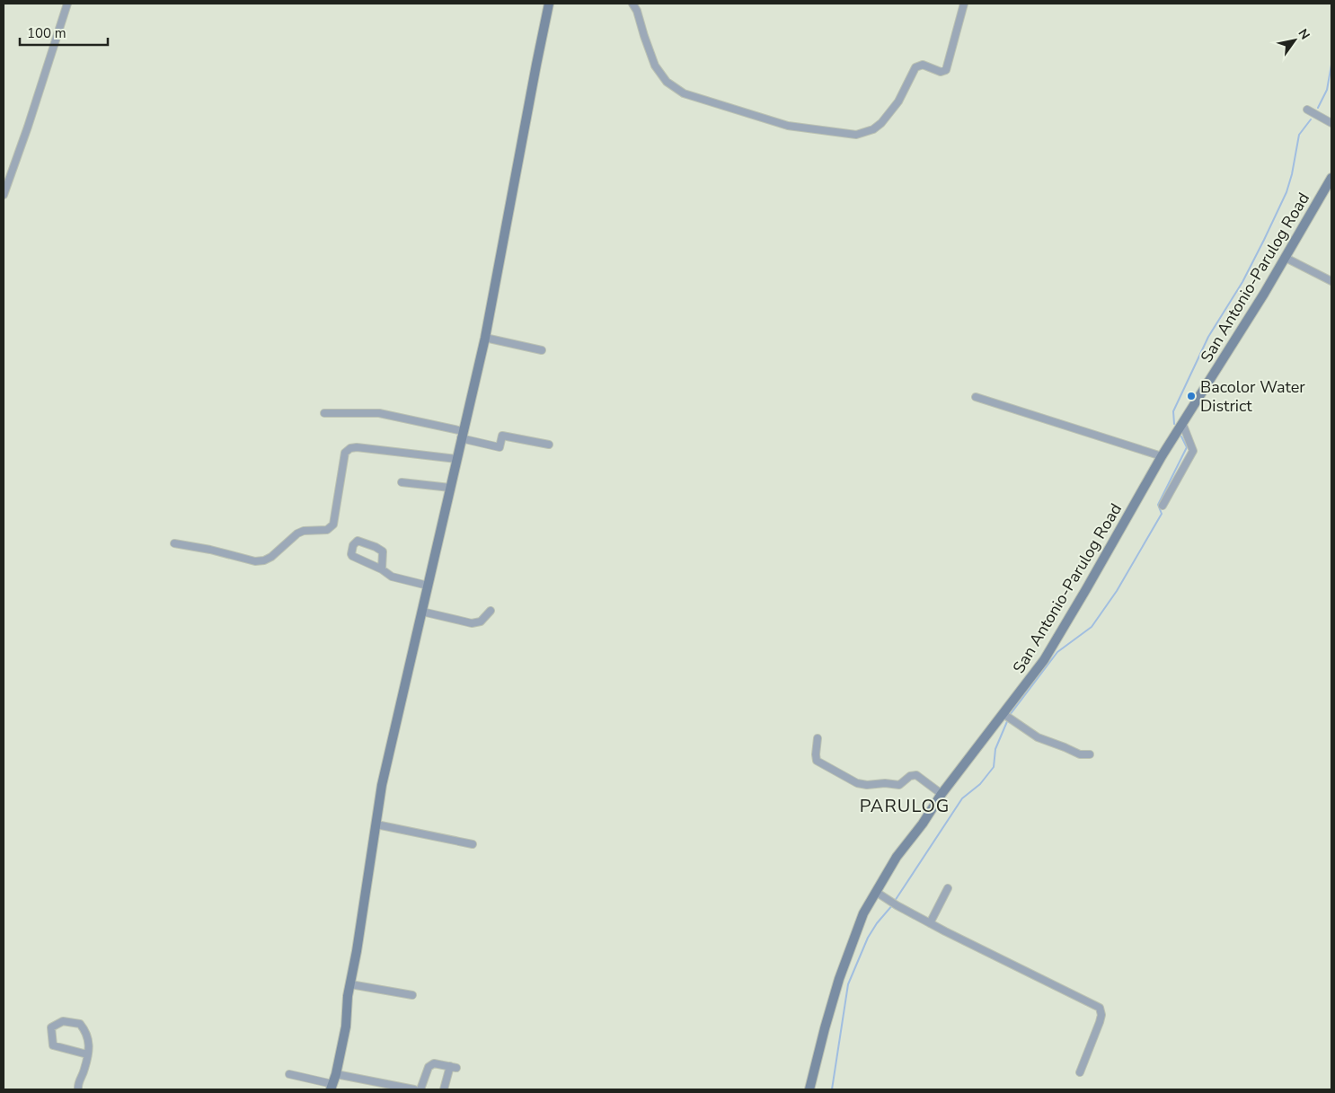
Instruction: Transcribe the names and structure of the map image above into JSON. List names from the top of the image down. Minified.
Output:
{"streets":{"street":["San Antonio-Parulog Road"]},"districts":["PARULOG"],"places":["Bacolor Water District"],"scale_bar":"100 m","north":"top right"}
